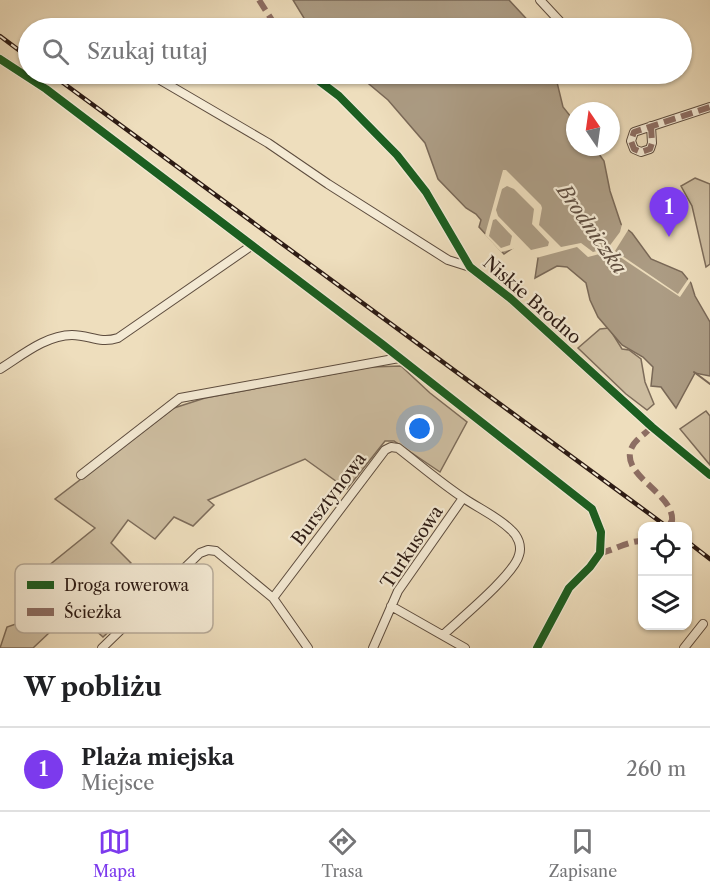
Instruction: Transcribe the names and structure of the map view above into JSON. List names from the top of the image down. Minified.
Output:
{"streets":{"street":["Niskie Brodno","Bursztynowa","Turkusowa"]},"crossings":[["Bursztynowa","Turkusowa"]],"water":["Brodniczka"],"legend":["Droga rowerowa","Ścieżka"],"north":"top","page":{"search":"Szukaj tutaj","pins":"1","heading":"W pobliżu","list":[{"mark":"1","name":"Plaża miejska","note":"Miejsce","value":"260 m"}],"nav":["Mapa","Trasa","Zapisane"]}}
